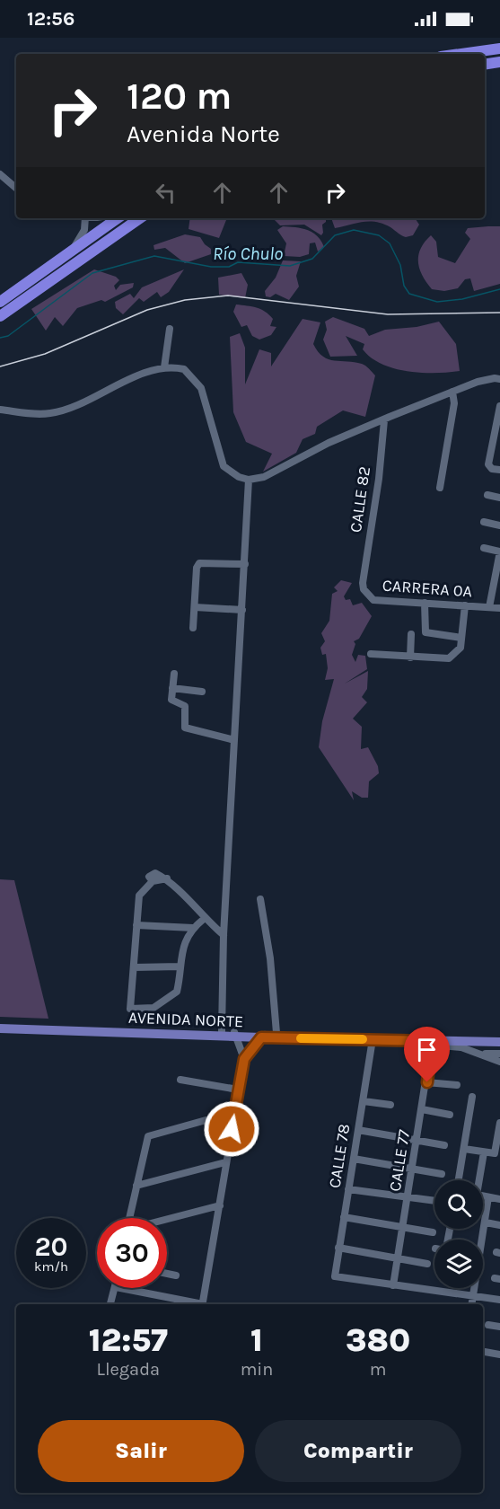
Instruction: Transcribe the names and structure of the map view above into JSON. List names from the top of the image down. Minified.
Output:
{"streets":{"main road":["AVENIDA NORTE"],"street":["CALLE 82","CARRERA 0A","CALLE 78","CALLE 77"]},"crossings":[["CALLE 82","CARRERA 0A"],["AVENIDA NORTE","CALLE 78"],["AVENIDA NORTE","CALLE 77"],["CALLE 78","CALLE 77"]],"water":["Río Chulo"],"page":{"status":"12:56","turn":["120 m","Avenida Norte"],"speed":"20 km/h","limit":"30","eta":["12:57","Llegada","1","min","380","m"],"buttons":["Salir","Compartir"]}}
